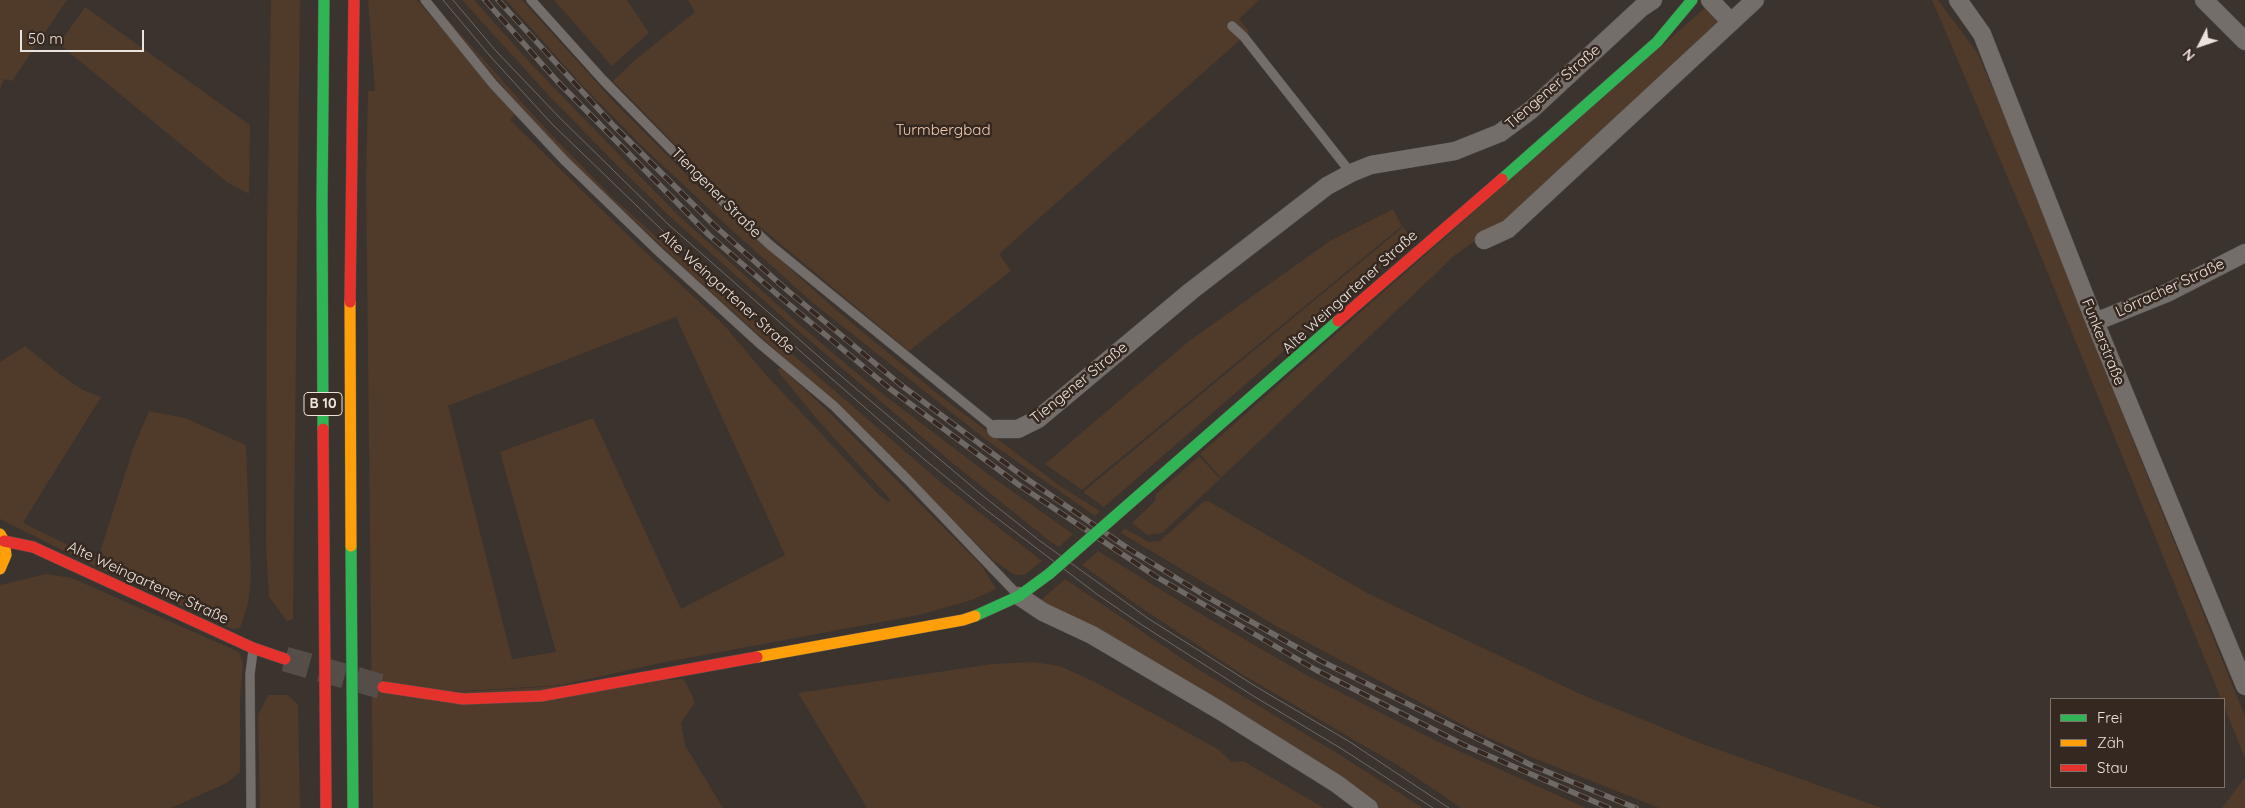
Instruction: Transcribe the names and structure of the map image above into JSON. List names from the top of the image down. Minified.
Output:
{"streets":{"main road":["Alte Weingartener Straße","B 10"],"street":["Tiengener Straße","Lörracher Straße","Funkerstraße"]},"crossings":[["Lörracher Straße","Funkerstraße"]],"parks":["Turmbergbad"],"legend":["Frei","Zäh","Stau"],"scale_bar":"50 m","north":"bottom left"}
